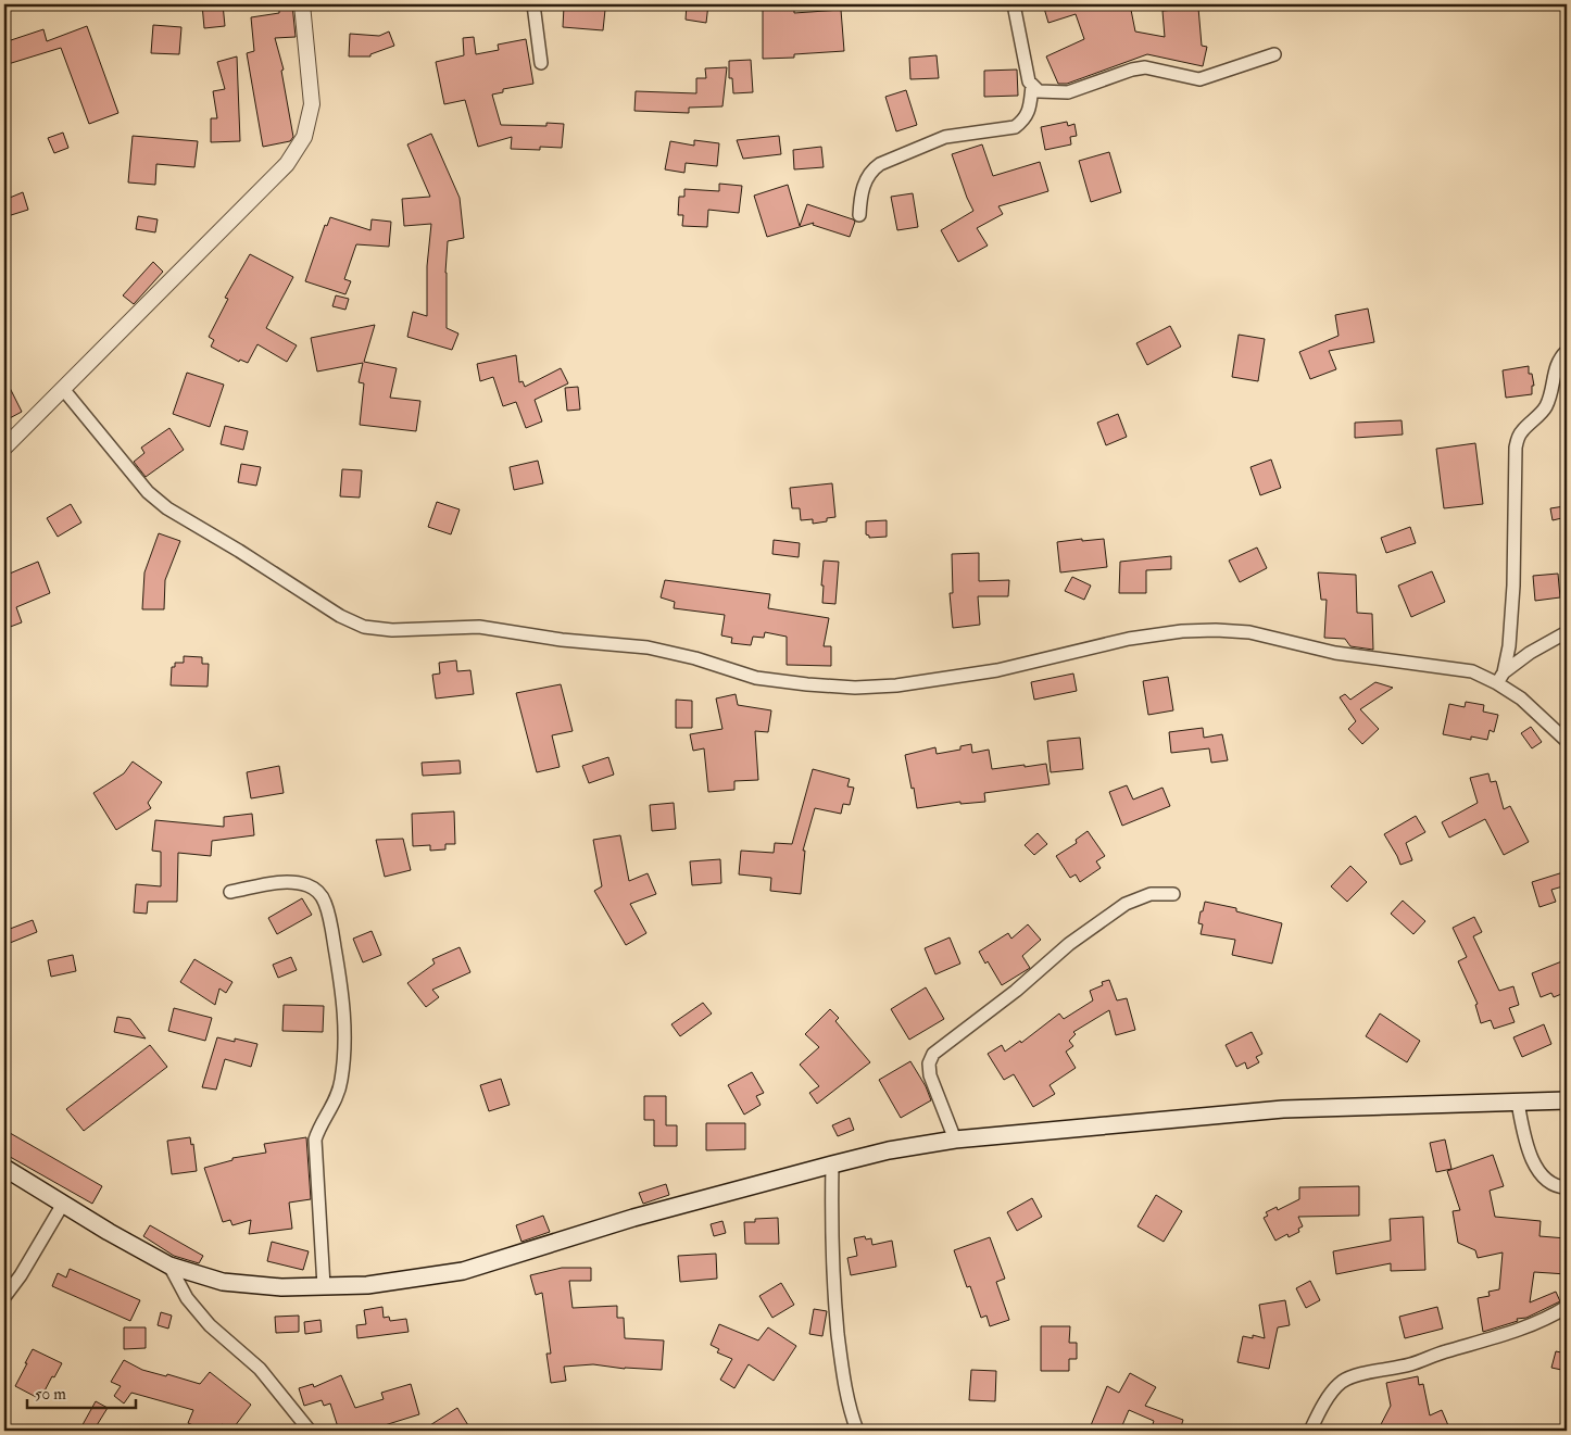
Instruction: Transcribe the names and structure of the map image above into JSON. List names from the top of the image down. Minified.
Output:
{"scale_bar":"50 m"}
